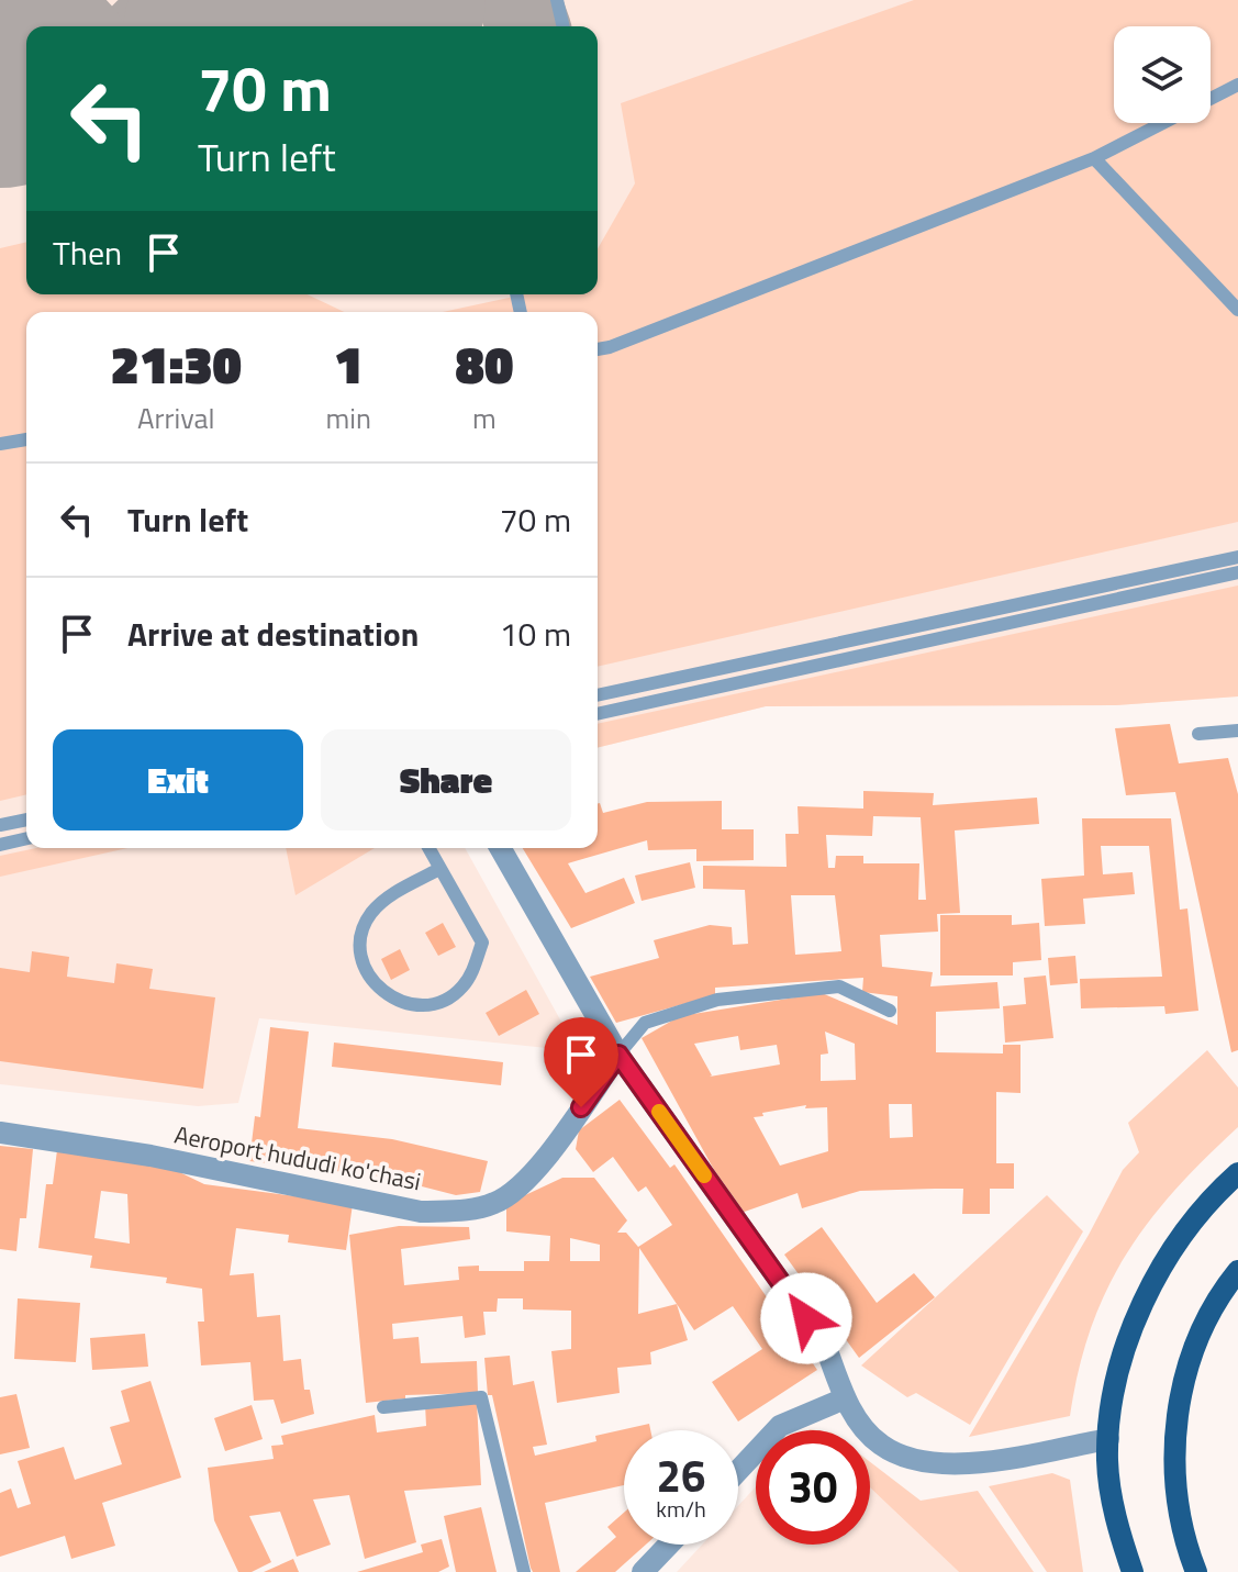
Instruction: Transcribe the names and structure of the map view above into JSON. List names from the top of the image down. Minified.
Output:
{"streets":{"street":["Aeroport hududi ko'chasi"]},"page":{"turn":["70 m","Turn left"],"then":"Then","eta":["21:30","Arrival","1","min","80","m"],"list":[{"name":"Turn left","value":"70 m"},{"name":"Arrive at destination","value":"10 m"}],"buttons":["Exit","Share"],"speed":"26 km/h","limit":"30"}}
